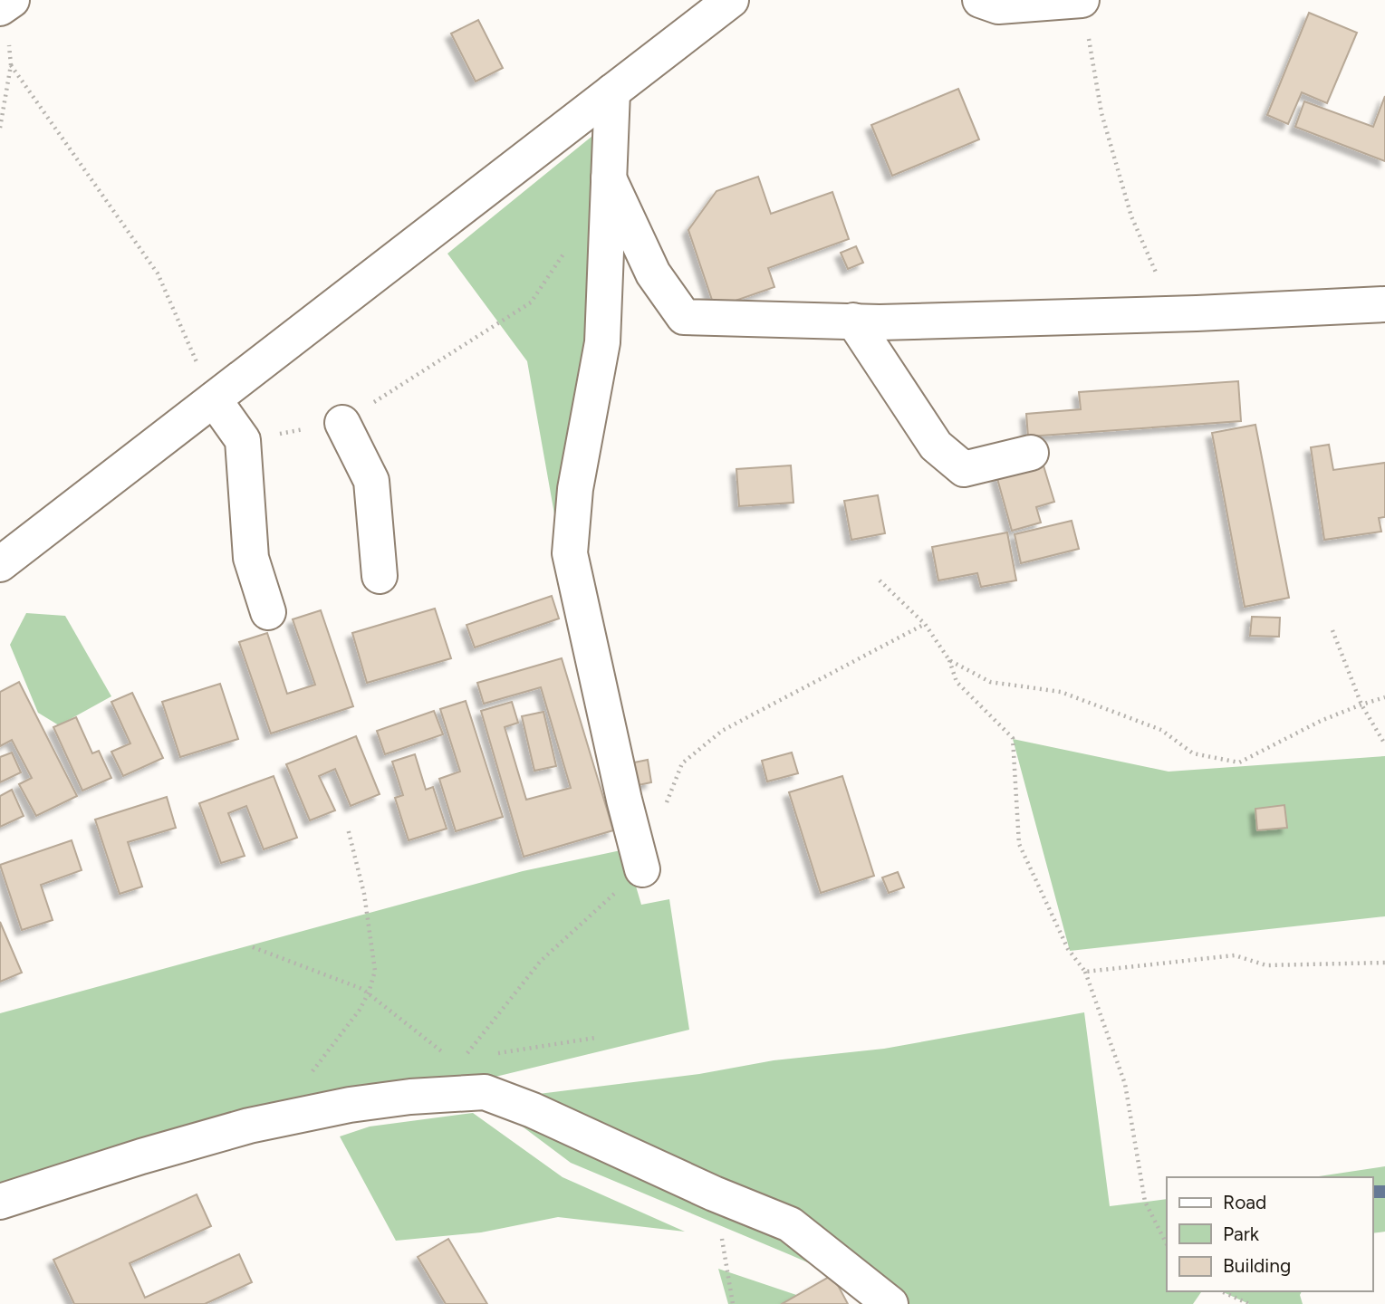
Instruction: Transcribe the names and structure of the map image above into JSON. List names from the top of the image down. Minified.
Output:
{"legend":["Road","Park","Building"]}
